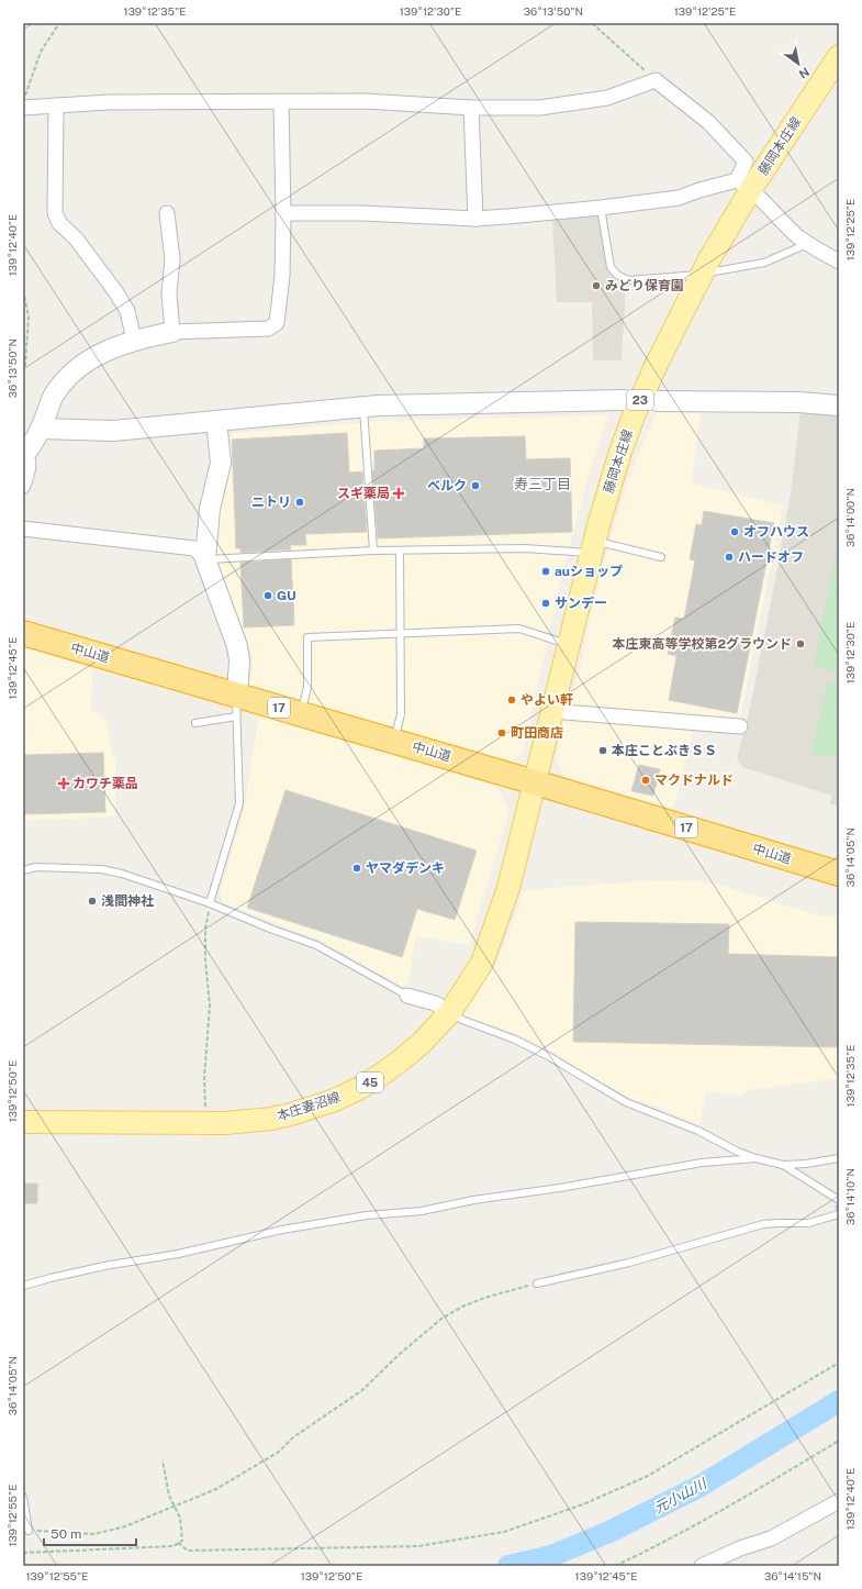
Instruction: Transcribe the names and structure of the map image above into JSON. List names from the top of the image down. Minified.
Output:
{"streets":{"highway":["中山道","17"],"main road":["藤岡本庄線","23","45","本庄妻沼線"]},"crossings":[["藤岡本庄線","中山道"],["藤岡本庄線","本庄妻沼線"],["中山道","本庄妻沼線"]],"districts":["寿三丁目"],"water":["元小山川"],"places":{"other":["みどり保育園","ベルク","ニトリ","オフハウス","ハードオフ","auショップ","GU","サンデー","本庄東高等学校第2グラウンド","やよい軒","町田商店","本庄ことぶきＳＳ","マクドナルド","ヤマダデンキ","浅間神社"],"health":["スギ薬局","カワチ薬品"]},"scale_bar":"50 m","north":"bottom right","coordinates":["139°12'35\"E","139°12'30\"E","36°13'50\"N","139°12'25\"E","139°12'40\"E","36°14'00\"N","139°12'45\"E","36°14'05\"N","139°12'50\"E","36°14'10\"N","139°12'55\"E","36°14'15\"N"]}
